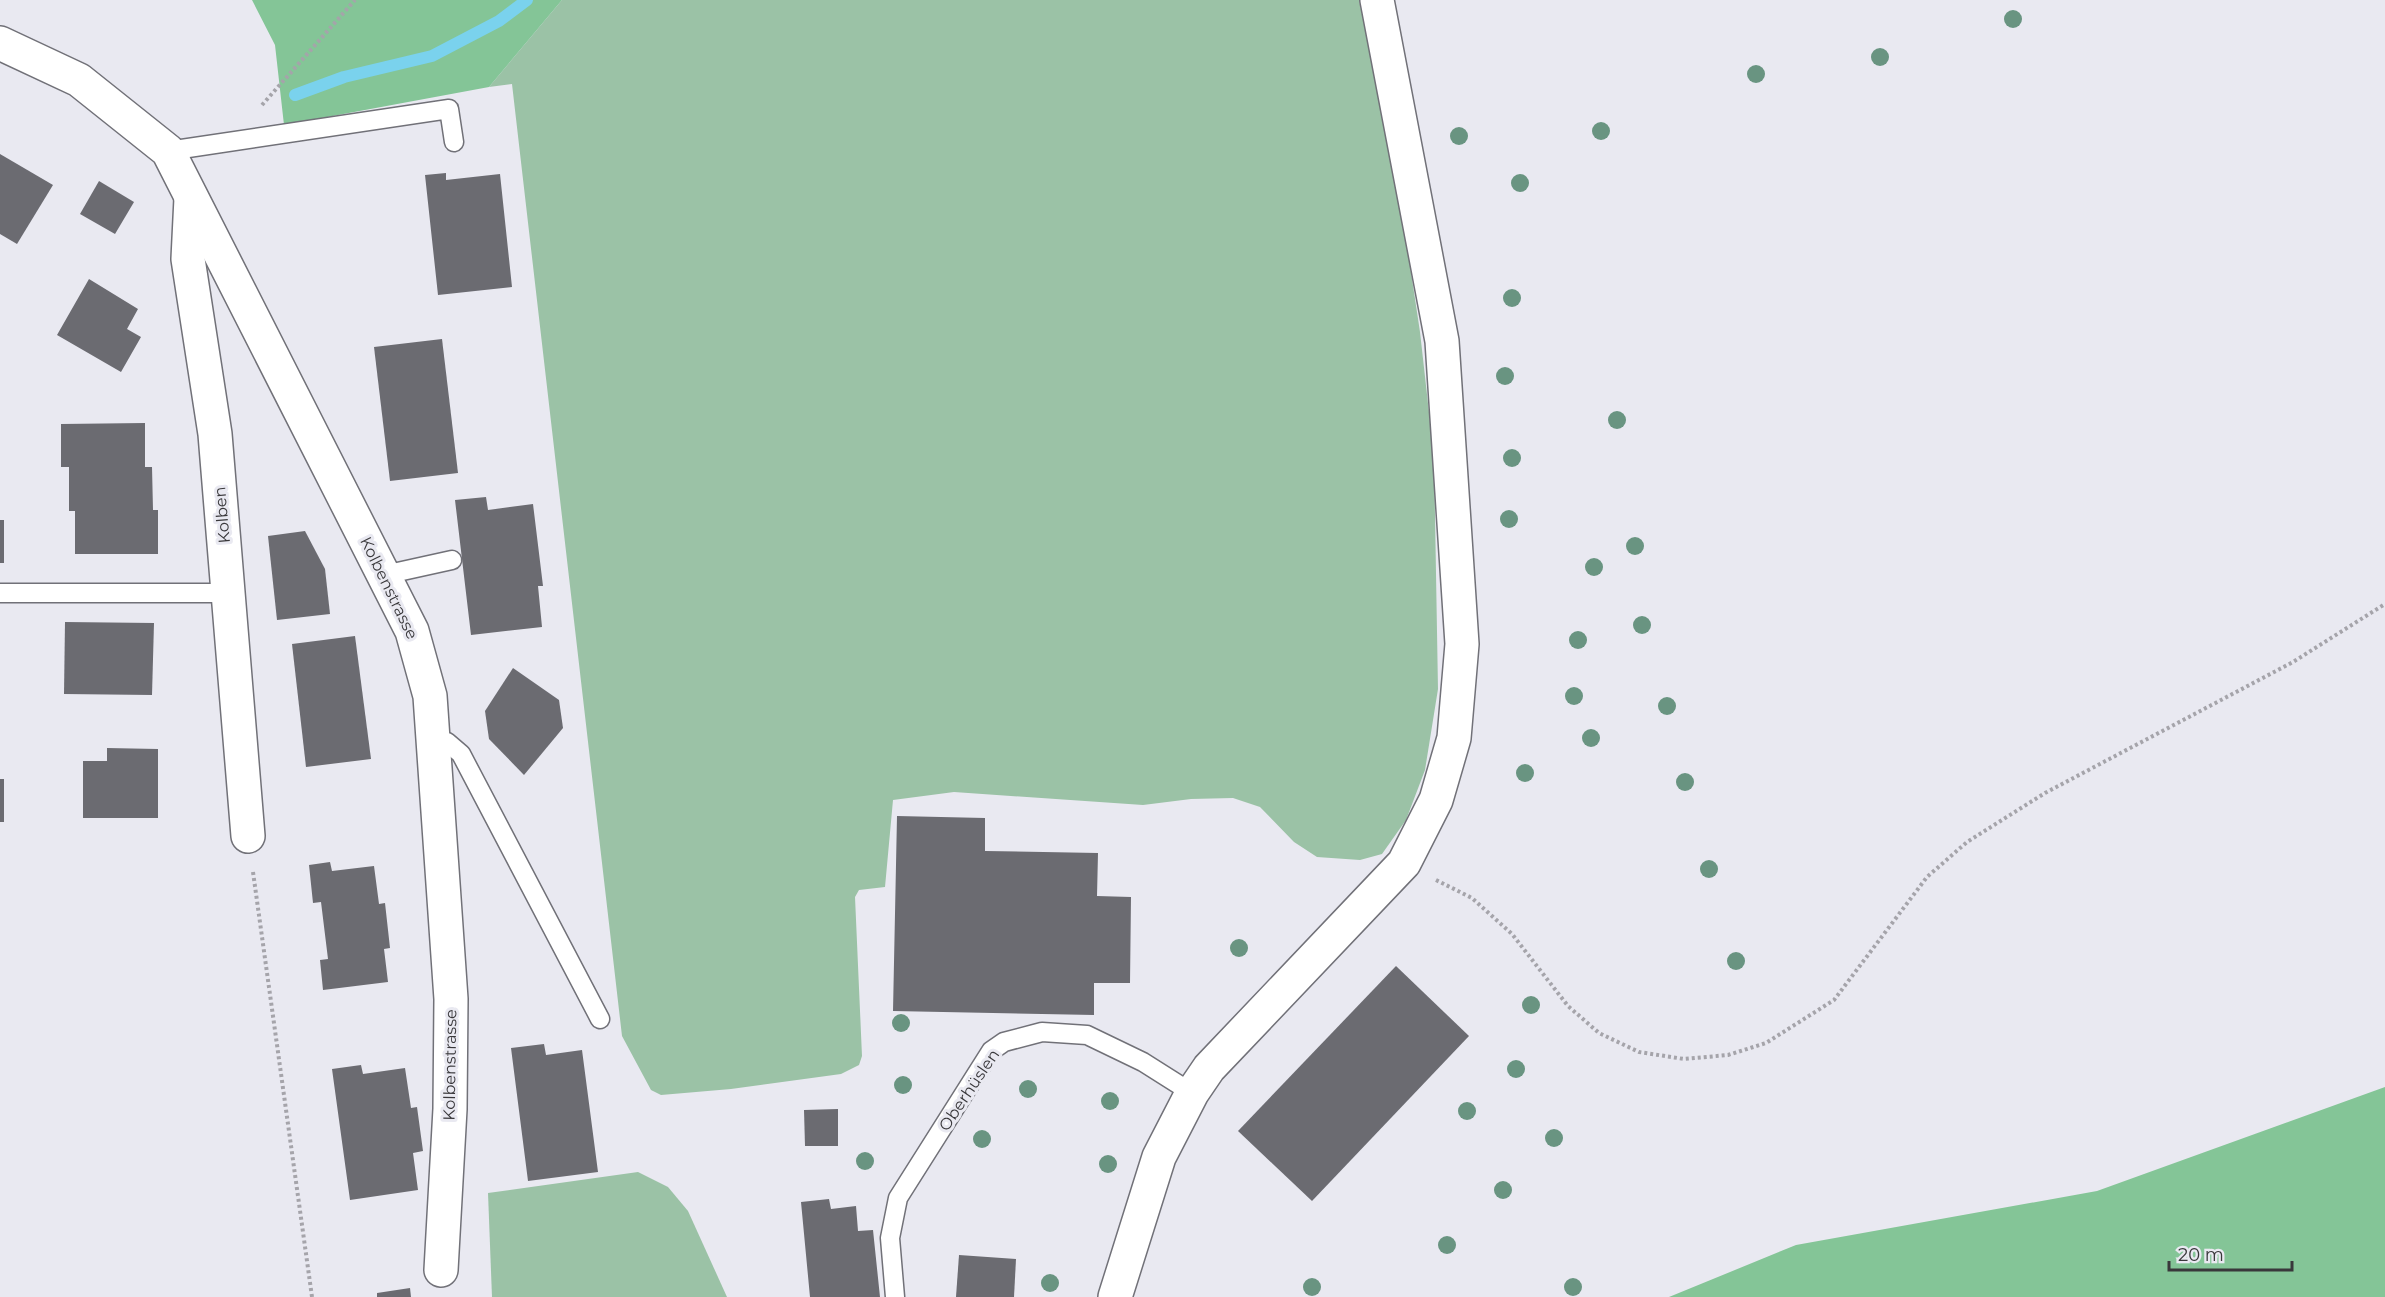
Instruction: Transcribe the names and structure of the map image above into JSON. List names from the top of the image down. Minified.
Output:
{"streets":{"street":["Kolben","Kolbenstrasse"],"lane":["Oberhüslen"]},"crossings":[["Kolben","Kolbenstrasse"]],"scale_bar":"20 m"}
